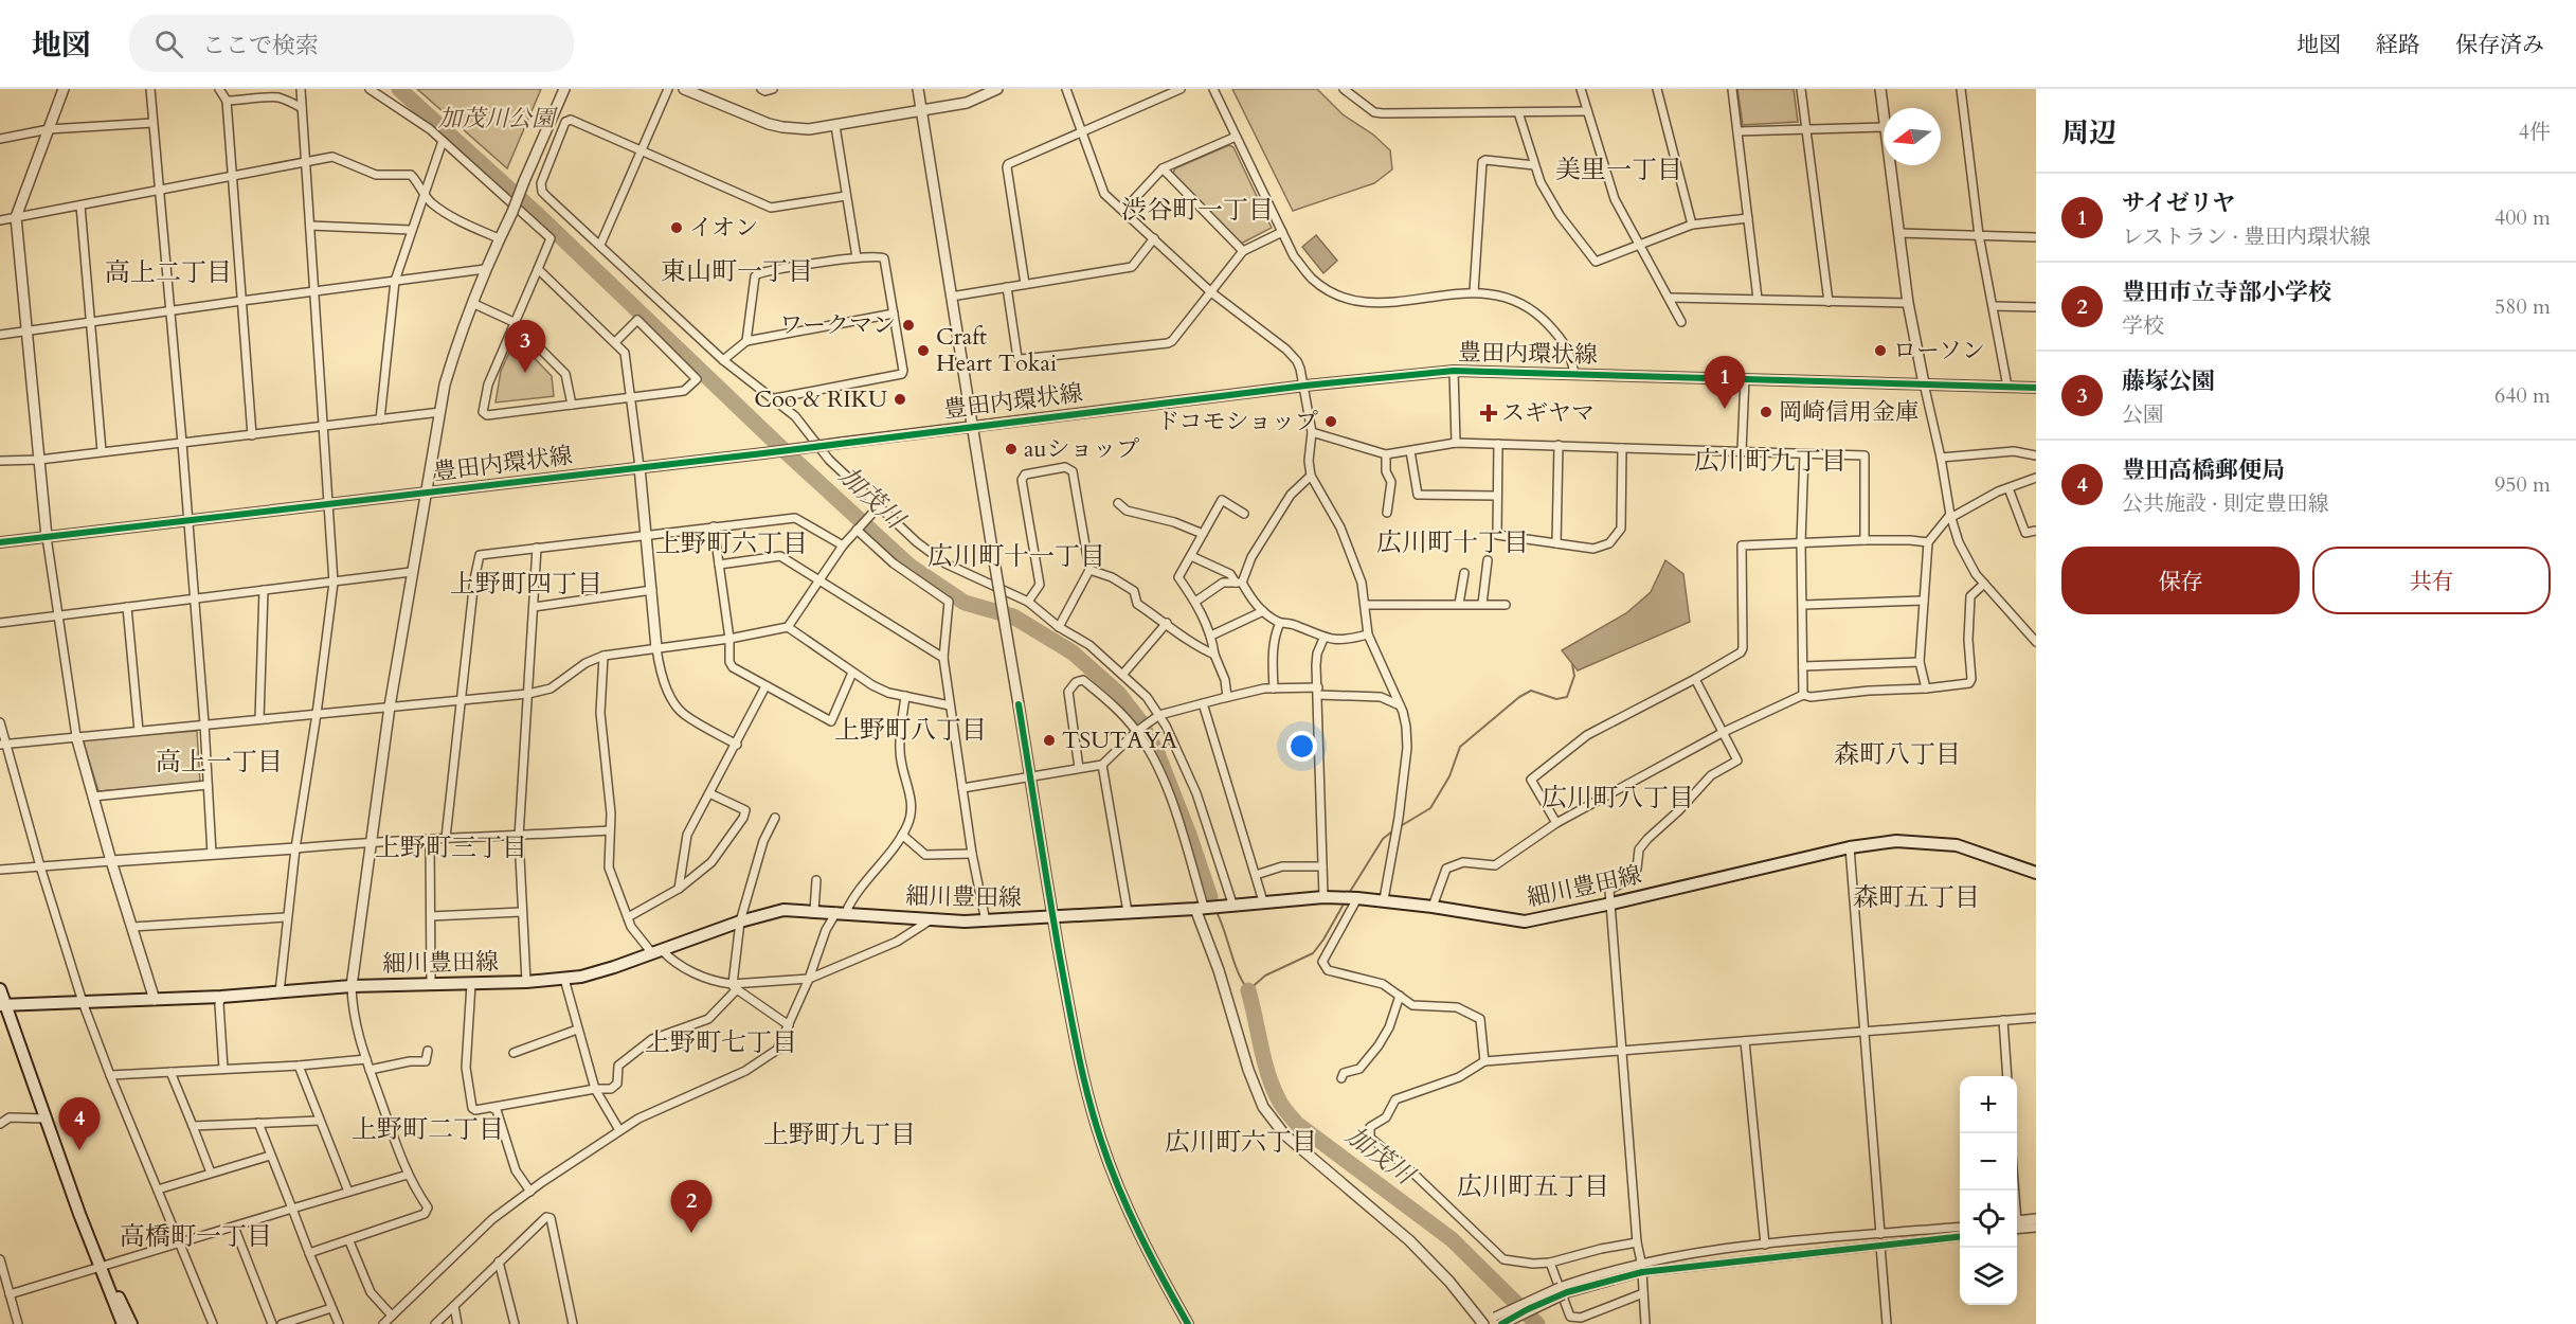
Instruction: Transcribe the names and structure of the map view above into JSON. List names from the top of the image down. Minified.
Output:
{"streets":{"main road":["細川豊田線"],"street":["豊田内環状線"]},"districts":["美里一丁目","渋谷町一丁目","東山町一丁目","高上二丁目","広川町九丁目","広川町十丁目","上野町六丁目","広川町十一丁目","上野町四丁目","上野町八丁目","森町八丁目","高上一丁目","広川町八丁目","上野町三丁目","森町五丁目","上野町七丁目","上野町二丁目","上野町九丁目","広川町六丁目","広川町五丁目","高橋町一丁目"],"water":["加茂川"],"parks":["加茂川公園"],"places":{"other":["イオン","ワークマン","Craft Heart Tokai","ローソン","Coo & RIKU","岡崎信用金庫","ドコモショップ","auショップ","TSUTAYA"],"health":["スギヤマ"]},"north":"left","page":{"header":"地図","search":"ここで検索","nav":["地図","経路","保存済み"],"heading":["周辺","4件"],"list":[{"mark":"1","name":"サイゼリヤ","note":"レストラン · 豊田内環状線","value":"400 m"},{"mark":"2","name":"豊田市立寺部小学校","note":"学校","value":"580 m"},{"mark":"3","name":"藤塚公園","note":"公園","value":"640 m"},{"mark":"4","name":"豊田高橋郵便局","note":"公共施設 · 則定豊田線","value":"950 m"}],"pins":["3","1","4","2"],"buttons":["保存","共有"],"map_buttons":["+","−"]}}
